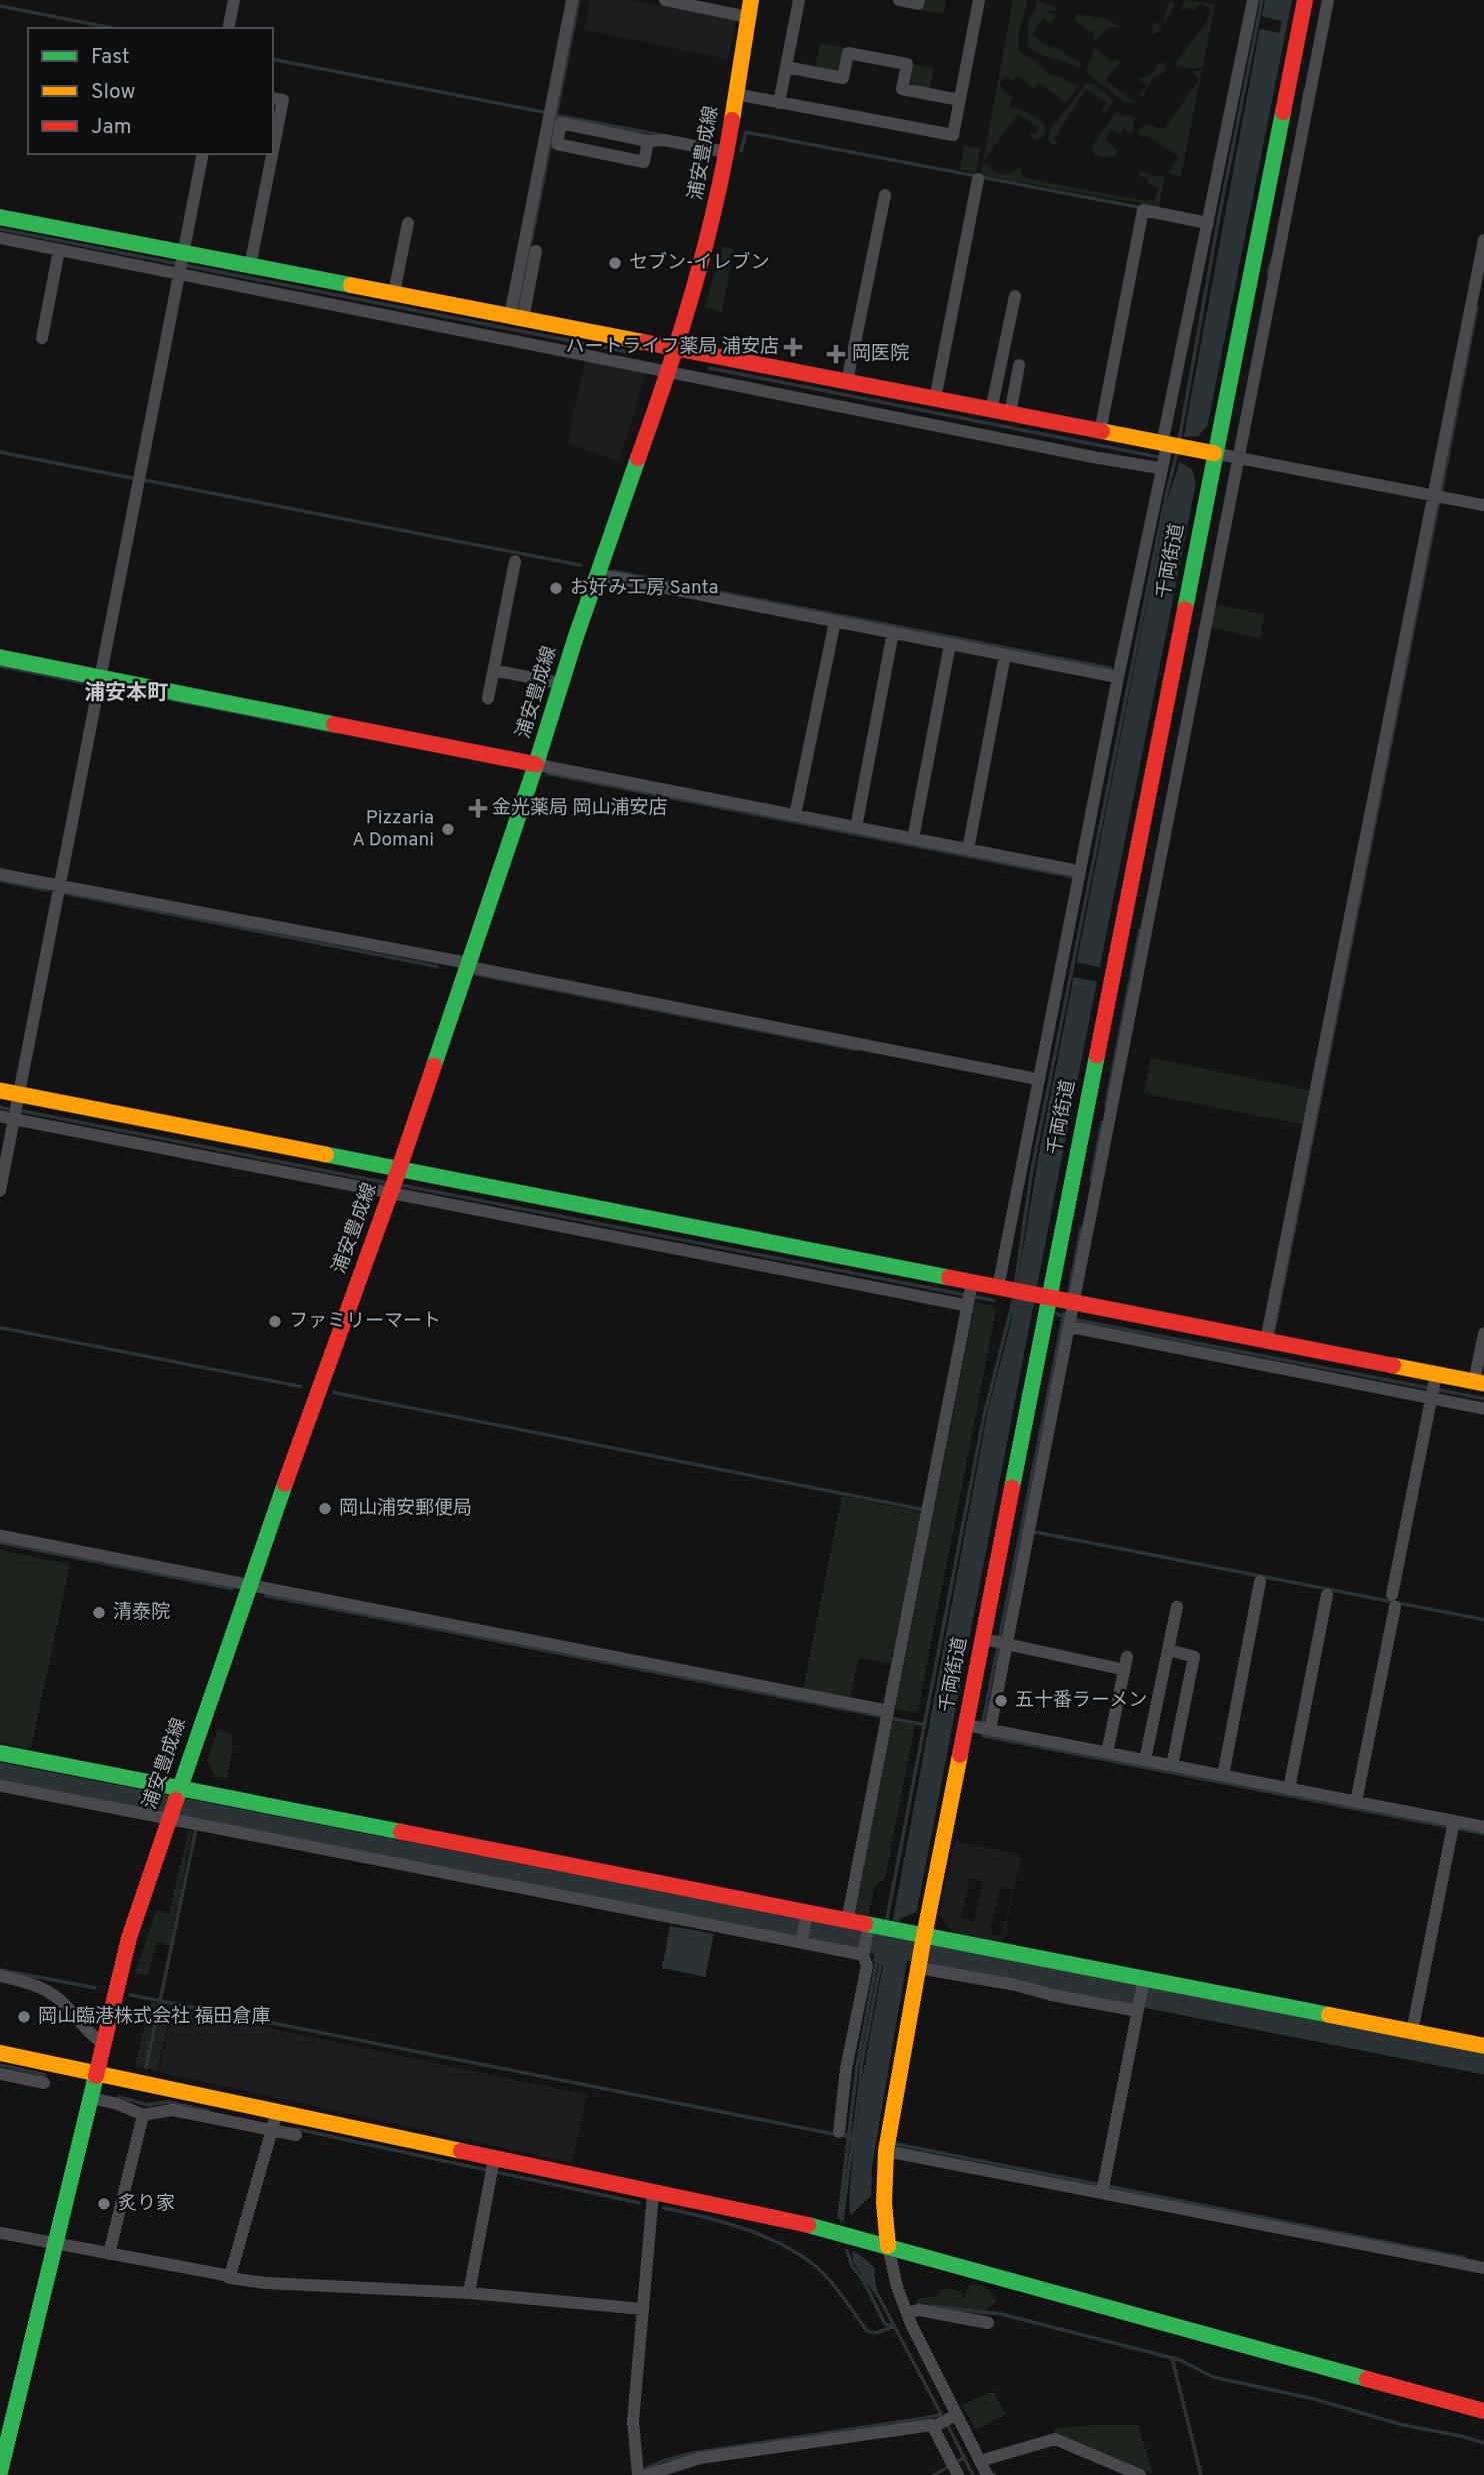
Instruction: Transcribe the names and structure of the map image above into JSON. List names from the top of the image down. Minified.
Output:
{"streets":{"street":["浦安豊成線","千両街道"]},"districts":["浦安本町"],"places":{"other":["セブン-イレブン","お好み工房 Santa","Pizzaria A Domani","ファミリーマート","岡山浦安郵便局","清泰院","五十番ラーメン","岡山臨港株式会社 福田倉庫","炙り家"],"health":["ハートライフ薬局 浦安店","岡医院","金光薬局 岡山浦安店"]},"legend":["Fast","Slow","Jam"]}
